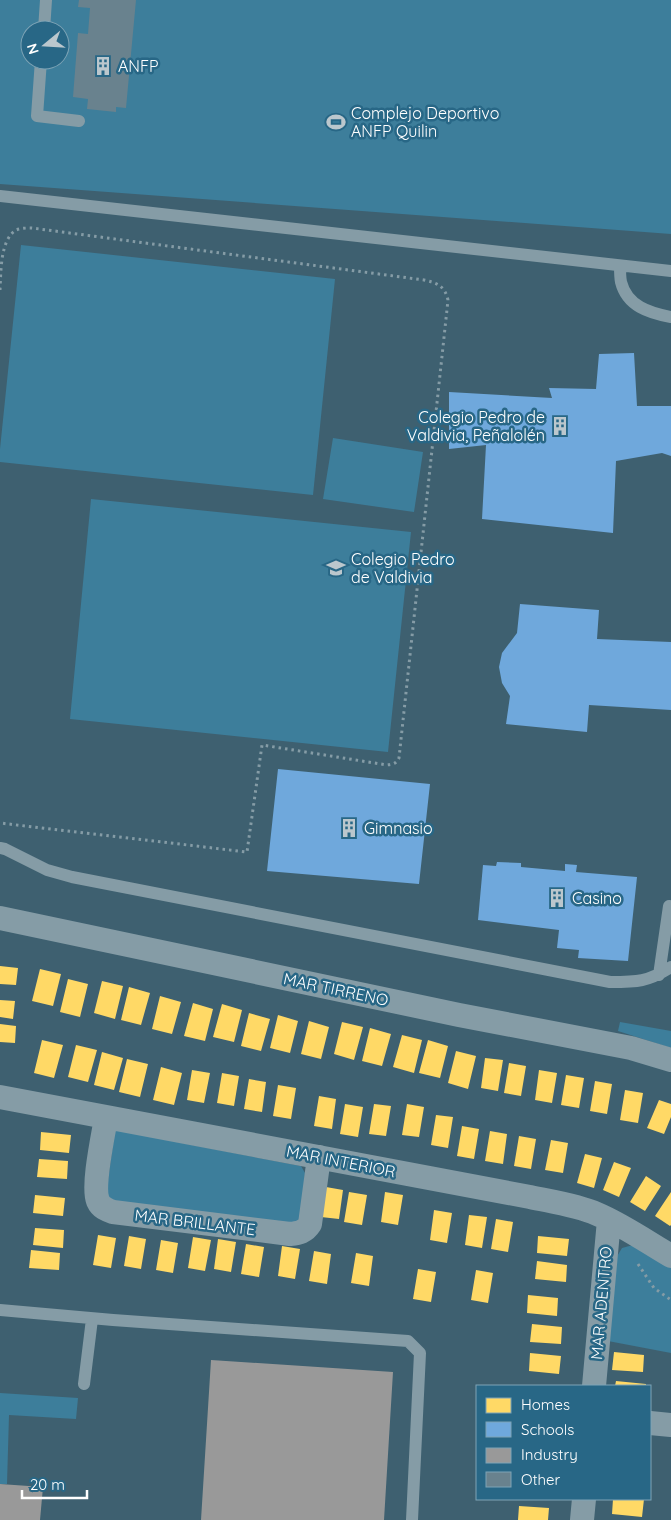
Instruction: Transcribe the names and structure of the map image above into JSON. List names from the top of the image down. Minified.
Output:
{"streets":{"street":["MAR TIRRENO","MAR INTERIOR","MAR BRILLANTE","MAR ADENTRO"]},"crossings":[["MAR INTERIOR","MAR BRILLANTE"],["MAR INTERIOR","MAR ADENTRO"]],"places":{"building":["ANFP","Colegio Pedro de Valdivia, Peñalolén","Gimnasio","Casino"],"sports":["Complejo Deportivo ANFP Quilin"],"school or university":["Colegio Pedro de Valdivia"]},"legend":["Homes","Schools","Industry","Other"],"scale_bar":"20 m","north":"left"}
